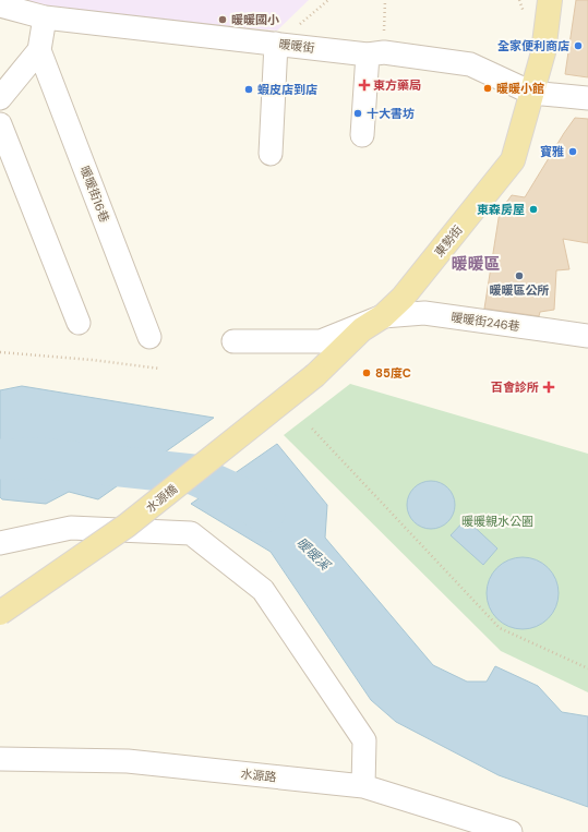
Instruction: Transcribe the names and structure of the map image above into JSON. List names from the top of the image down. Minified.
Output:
{"streets":{"main road":["東勢街","水源橋"],"street":["暖暖街","暖暖街16巷","暖暖街246巷","水源路"]},"crossings":[["暖暖街","東勢街"],["東勢街","暖暖街246巷"],["東勢街","水源橋"]],"districts":["暖暖區"],"water":["暖暖溪"],"parks":["暖暖親水公園"],"places":{"other":["暖暖國小","全家便利商店","暖暖小館","蝦皮店到店","十大書坊","寶雅","東森房屋","暖暖區公所","85度C"],"health":["東方藥局","百會診所"]}}
